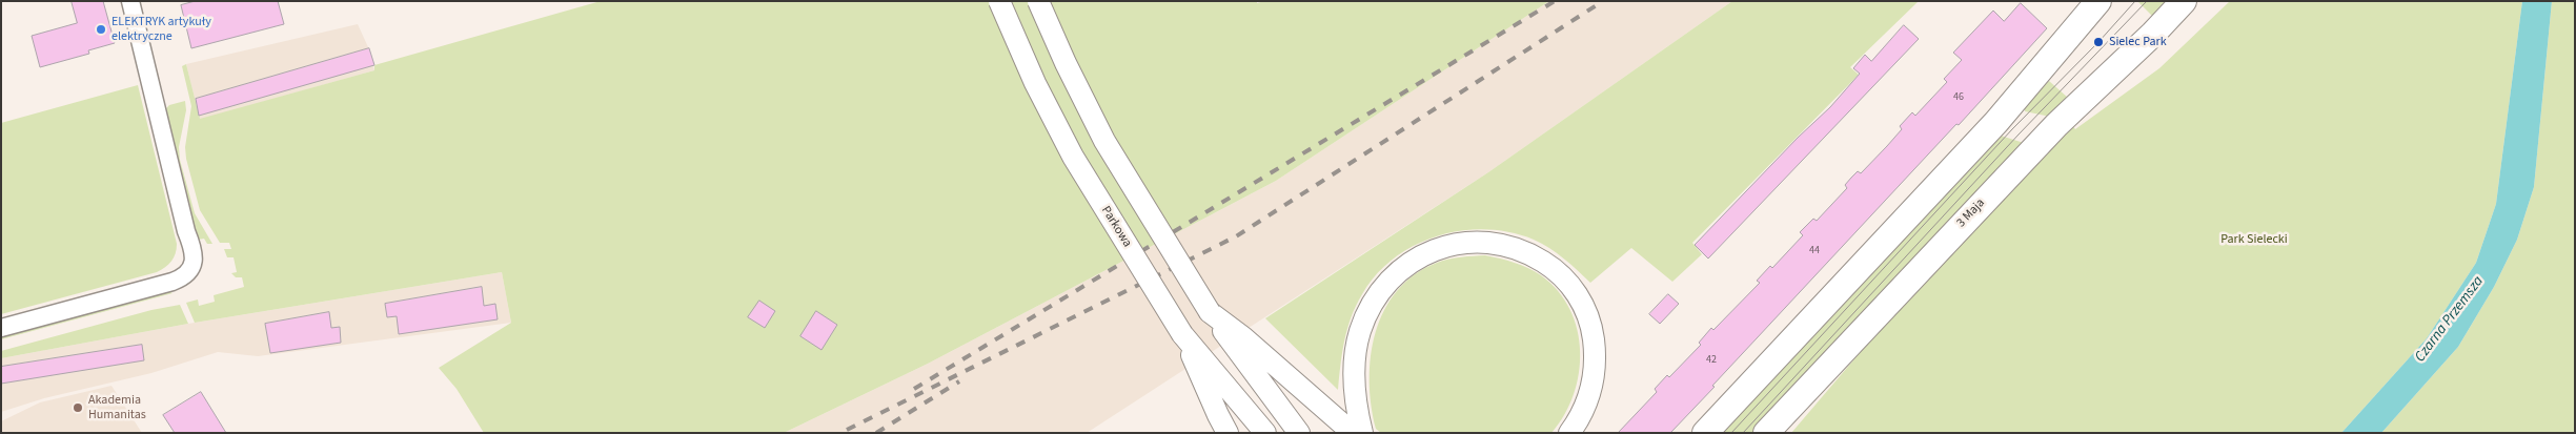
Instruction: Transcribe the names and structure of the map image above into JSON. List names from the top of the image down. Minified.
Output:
{"streets":{"main road":["3 Maja"],"street":["Parkowa"]},"water":["Czarna Przemsza"],"parks":["Park Sielecki"],"places":["ELEKTRYK artykuły elektryczne","Sielec Park","Akademia Humanitas"],"house_numbers":["46","44","42"]}
